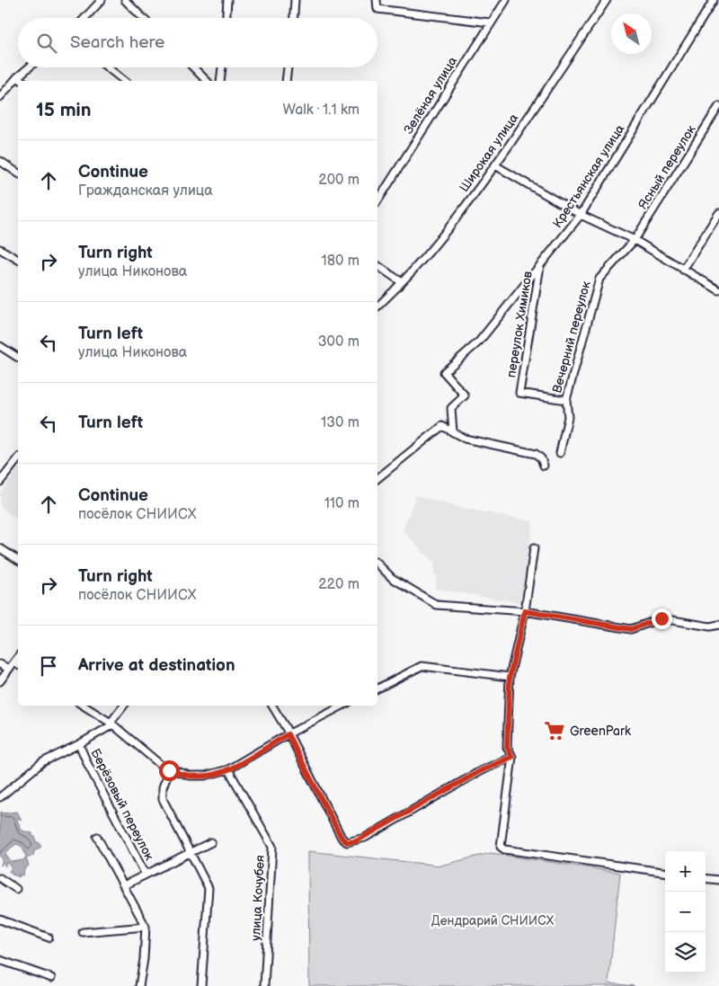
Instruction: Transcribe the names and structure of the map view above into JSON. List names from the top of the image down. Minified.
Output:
{"streets":{"street":["Зелёная улица","Широкая улица","Ясный переулок","Крестьянская улица","переулок Химиков","Вечерний переулок","Берёзовый переулок","улица Кочубея"]},"crossings":[["Ясный переулок","Вечерний переулок"],["Крестьянская улица","переулок Химиков"],["переулок Химиков","Вечерний переулок"]],"parks":["Дендрарий СНИИСХ"],"places":{"supermarket":["GreenPark"]},"north":"top left","page":{"search":"Search here","heading":["15 min","Walk · 1.1 km"],"list":[["Continue","Гражданская улица","200 m"],["Turn right","улица Никонова","180 m"],["Turn left","улица Никонова","300 m"],["Turn left","130 m"],["Continue","посёлок СНИИСХ","110 m"],["Turn right","посёлок СНИИСХ","220 m"],"Arrive at destination"],"map_buttons":["+","−"]}}
